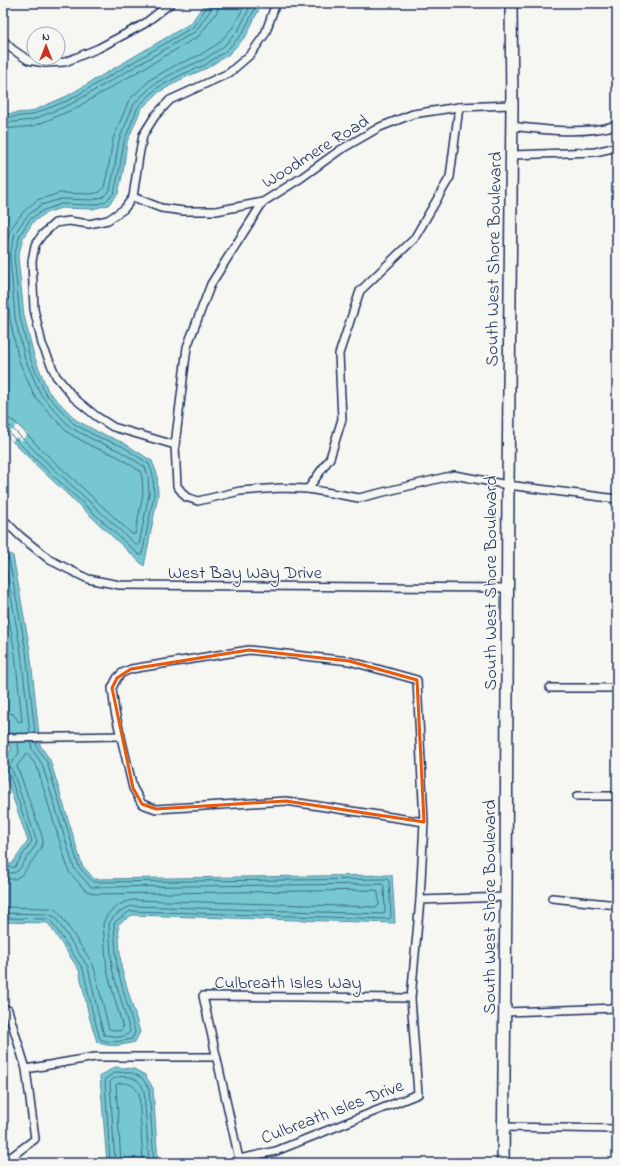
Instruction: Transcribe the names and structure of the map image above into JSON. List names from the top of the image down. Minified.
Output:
{"streets":{"street":["Woodmere Road","South West Shore Boulevard","West Bay Way Drive","Culbreath Isles Way","Culbreath Isles Drive"]},"crossings":[["Woodmere Road","South West Shore Boulevard"],["South West Shore Boulevard","West Bay Way Drive"],["Culbreath Isles Way","Culbreath Isles Drive"]],"north":"top"}
